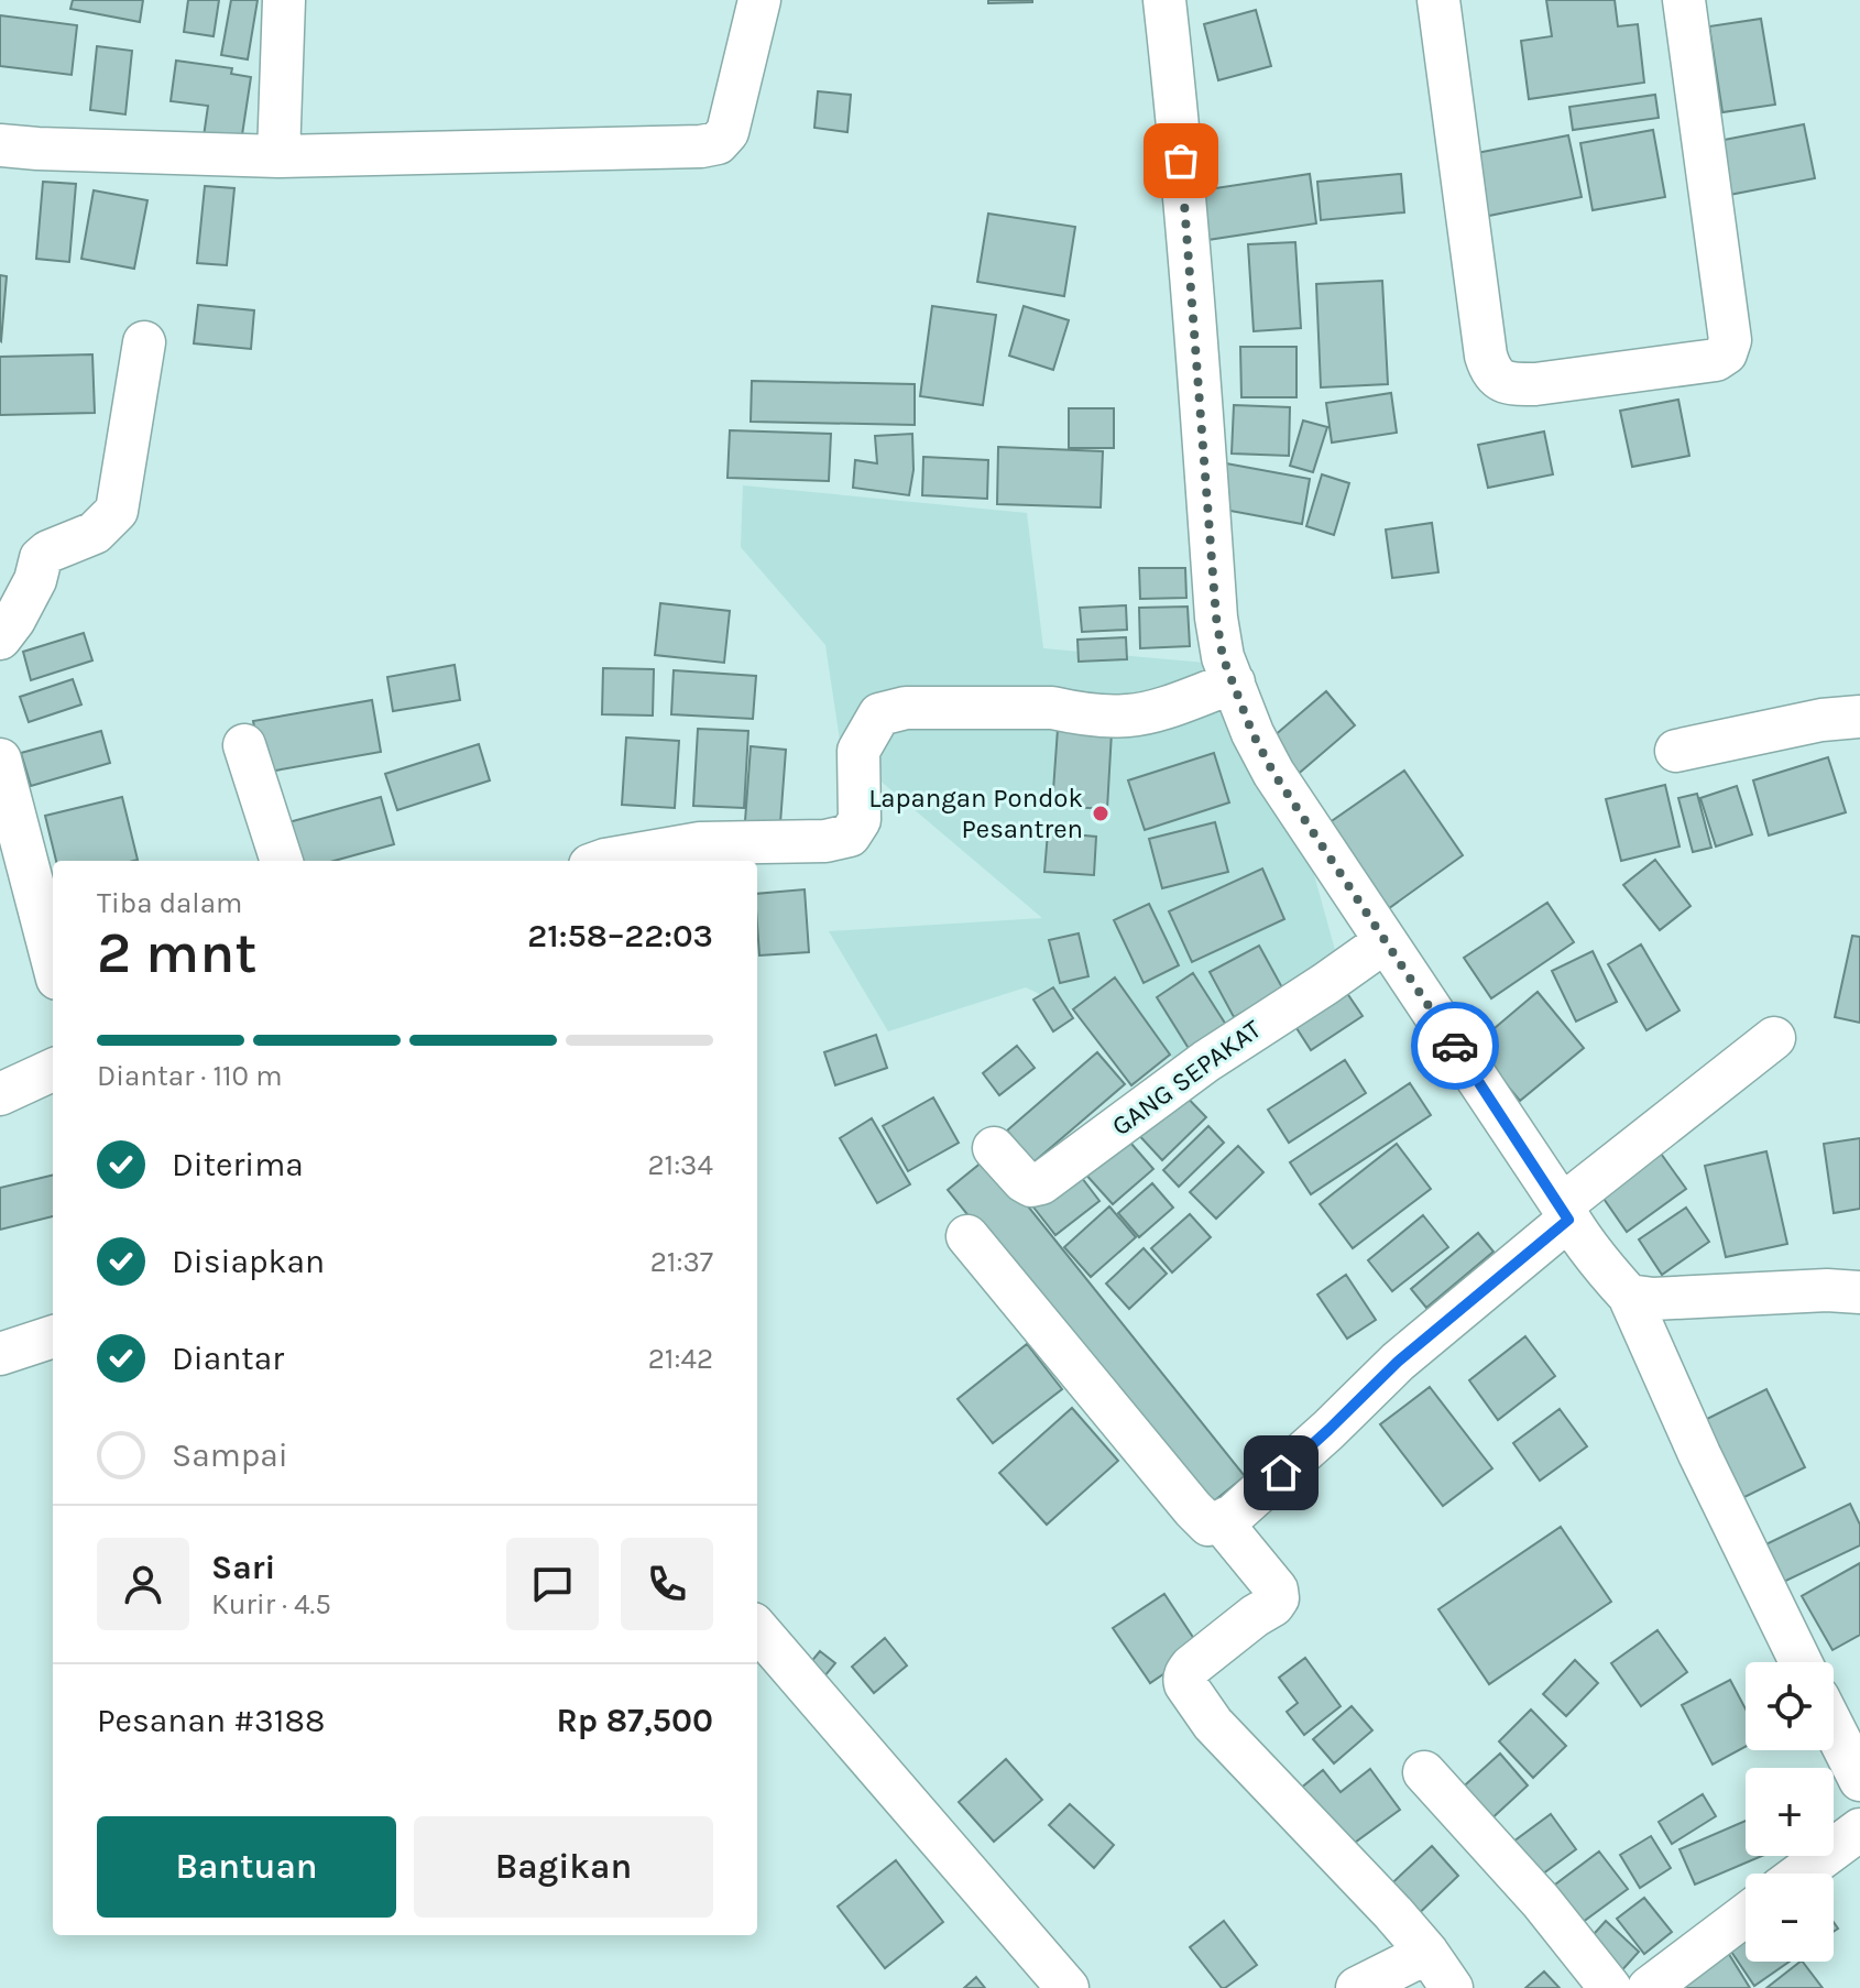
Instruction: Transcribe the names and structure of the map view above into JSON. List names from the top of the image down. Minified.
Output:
{"streets":{"street":["GANG SEPAKAT"]},"places":["Lapangan Pondok Pesantren"],"page":{"heading":["2 mnt","Tiba dalam","21:58–22:03"],"panel":["Sari","Kurir · 4.5","Pesanan #3188","Rp 87,500"],"bar":"Diantar · 110 m","list":[["Diterima","21:34"],["Disiapkan","21:37"],["Diantar","21:42"],"Sampai"],"map_buttons":["+","−"],"buttons":["Bantuan","Bagikan"]}}
